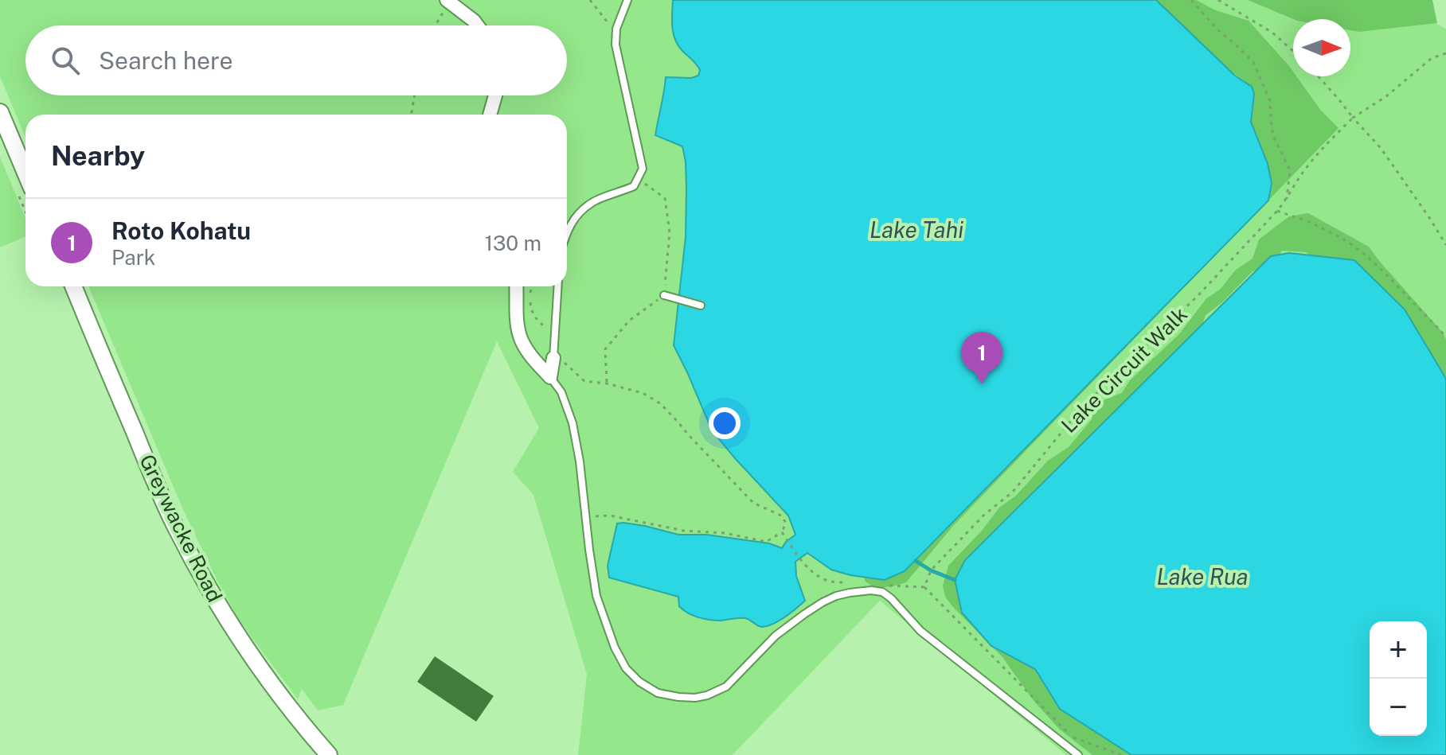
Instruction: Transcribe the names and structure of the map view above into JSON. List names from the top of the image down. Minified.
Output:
{"streets":{"street":["Greywacke Road"],"path":["Lake Circuit Walk"]},"water":["Lake Tahi","Lake Rua"],"north":"right","page":{"search":"Search here","heading":"Nearby","list":[{"mark":"1","name":"Roto Kohatu","note":"Park","value":"130 m"}],"pins":"1","map_buttons":["+","−"]}}
